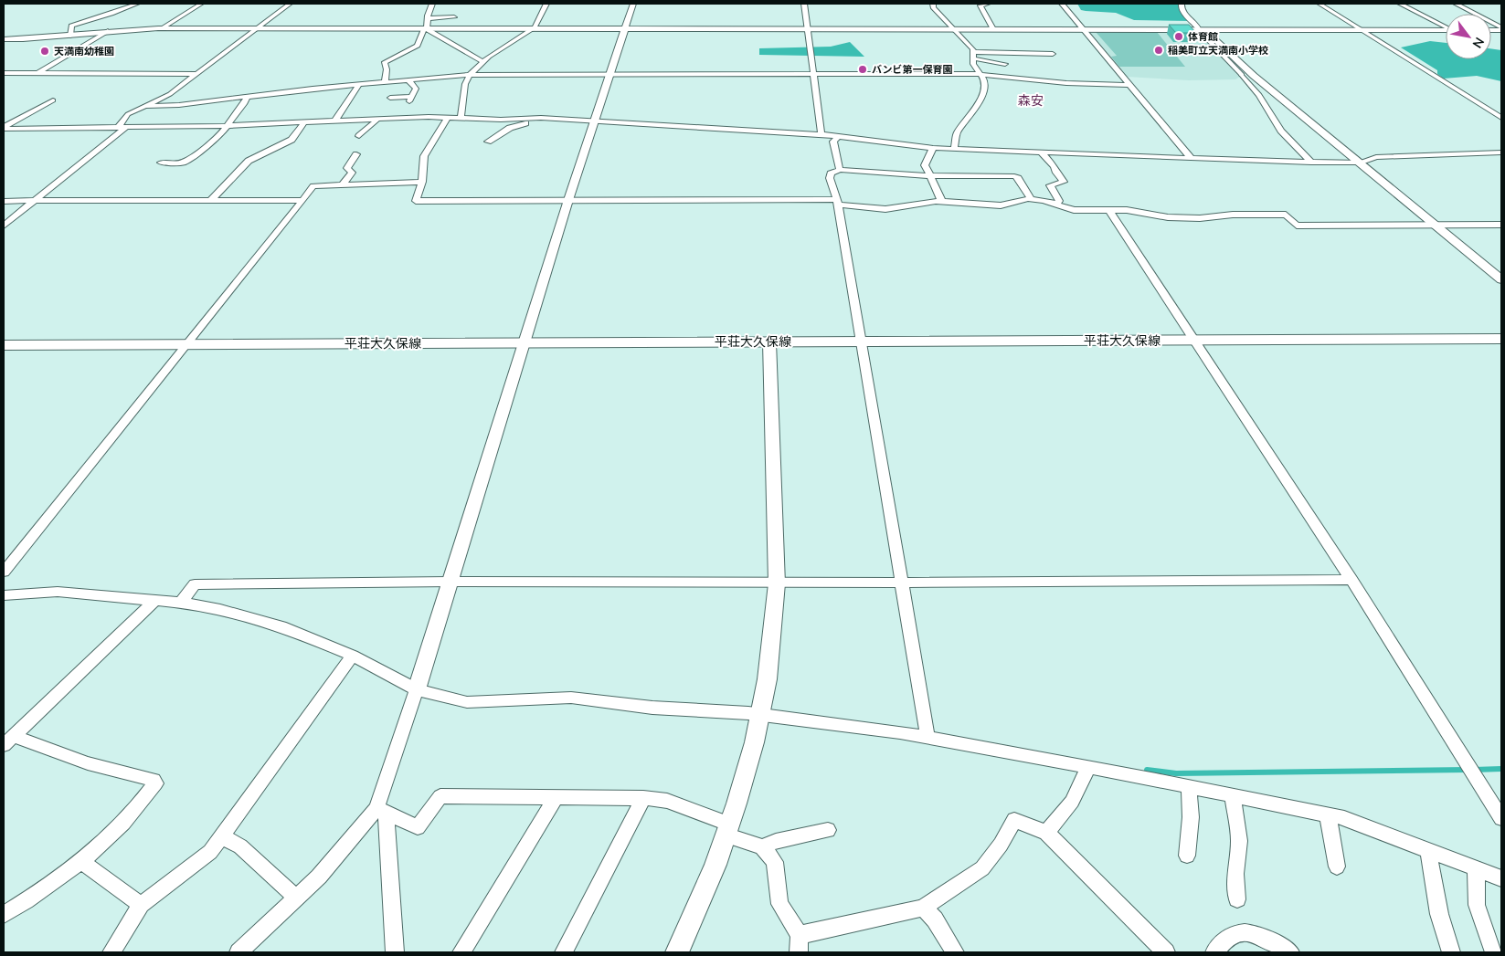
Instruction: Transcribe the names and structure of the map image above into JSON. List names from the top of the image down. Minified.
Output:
{"streets":{"main road":["平荘大久保線"]},"districts":["森安"],"places":["体育館","稲美町立天満南小学校","天満南幼稚園","バンビ第一保育園"],"north":"bottom right"}
